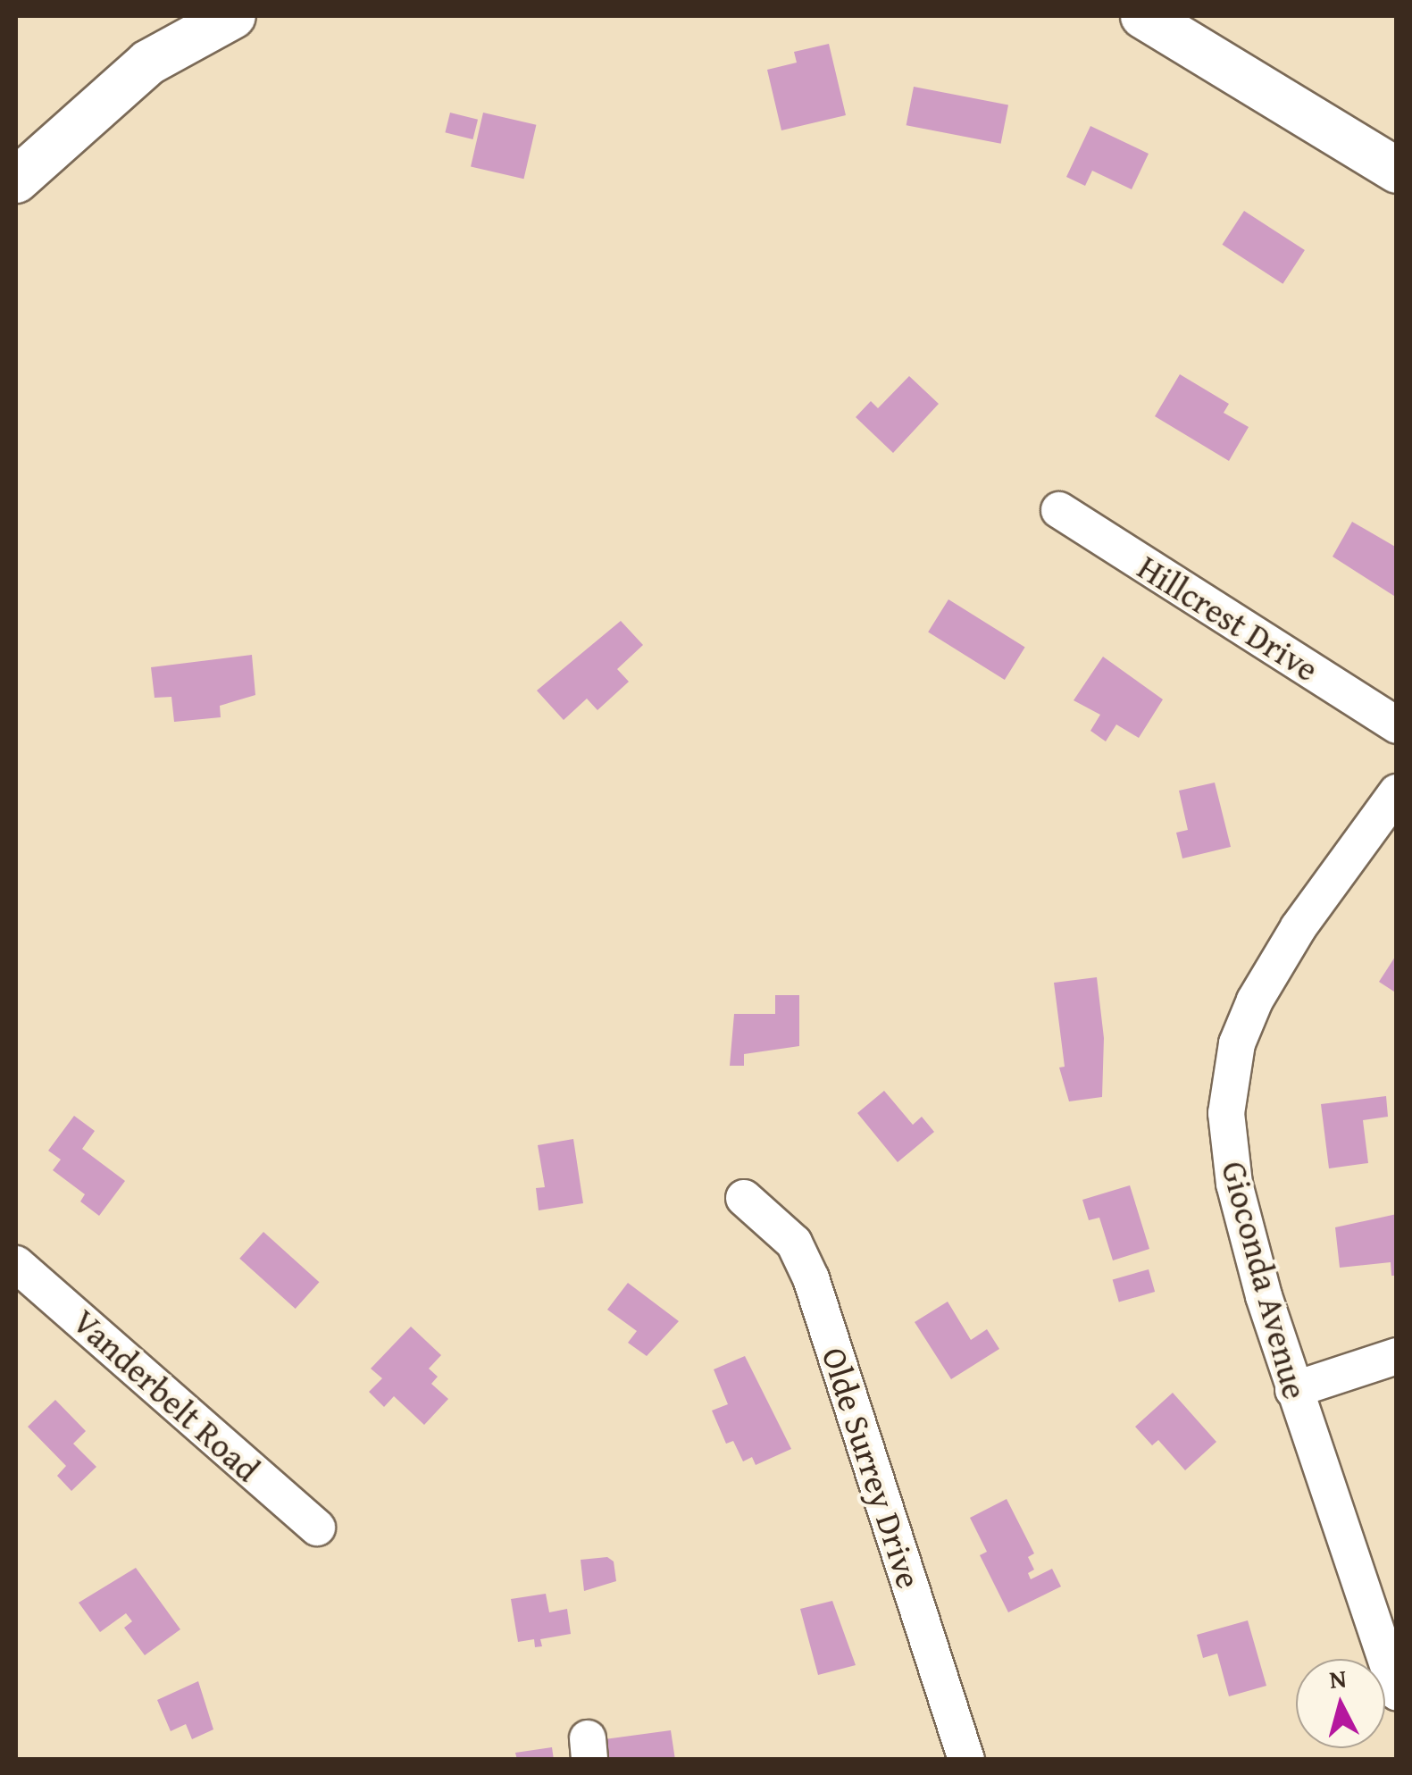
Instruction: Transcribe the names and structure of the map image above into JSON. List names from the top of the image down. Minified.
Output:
{"streets":{"street":["Hillcrest Drive","Gioconda Avenue","Vanderbelt Road","Olde Surrey Drive"]},"north":"top"}
